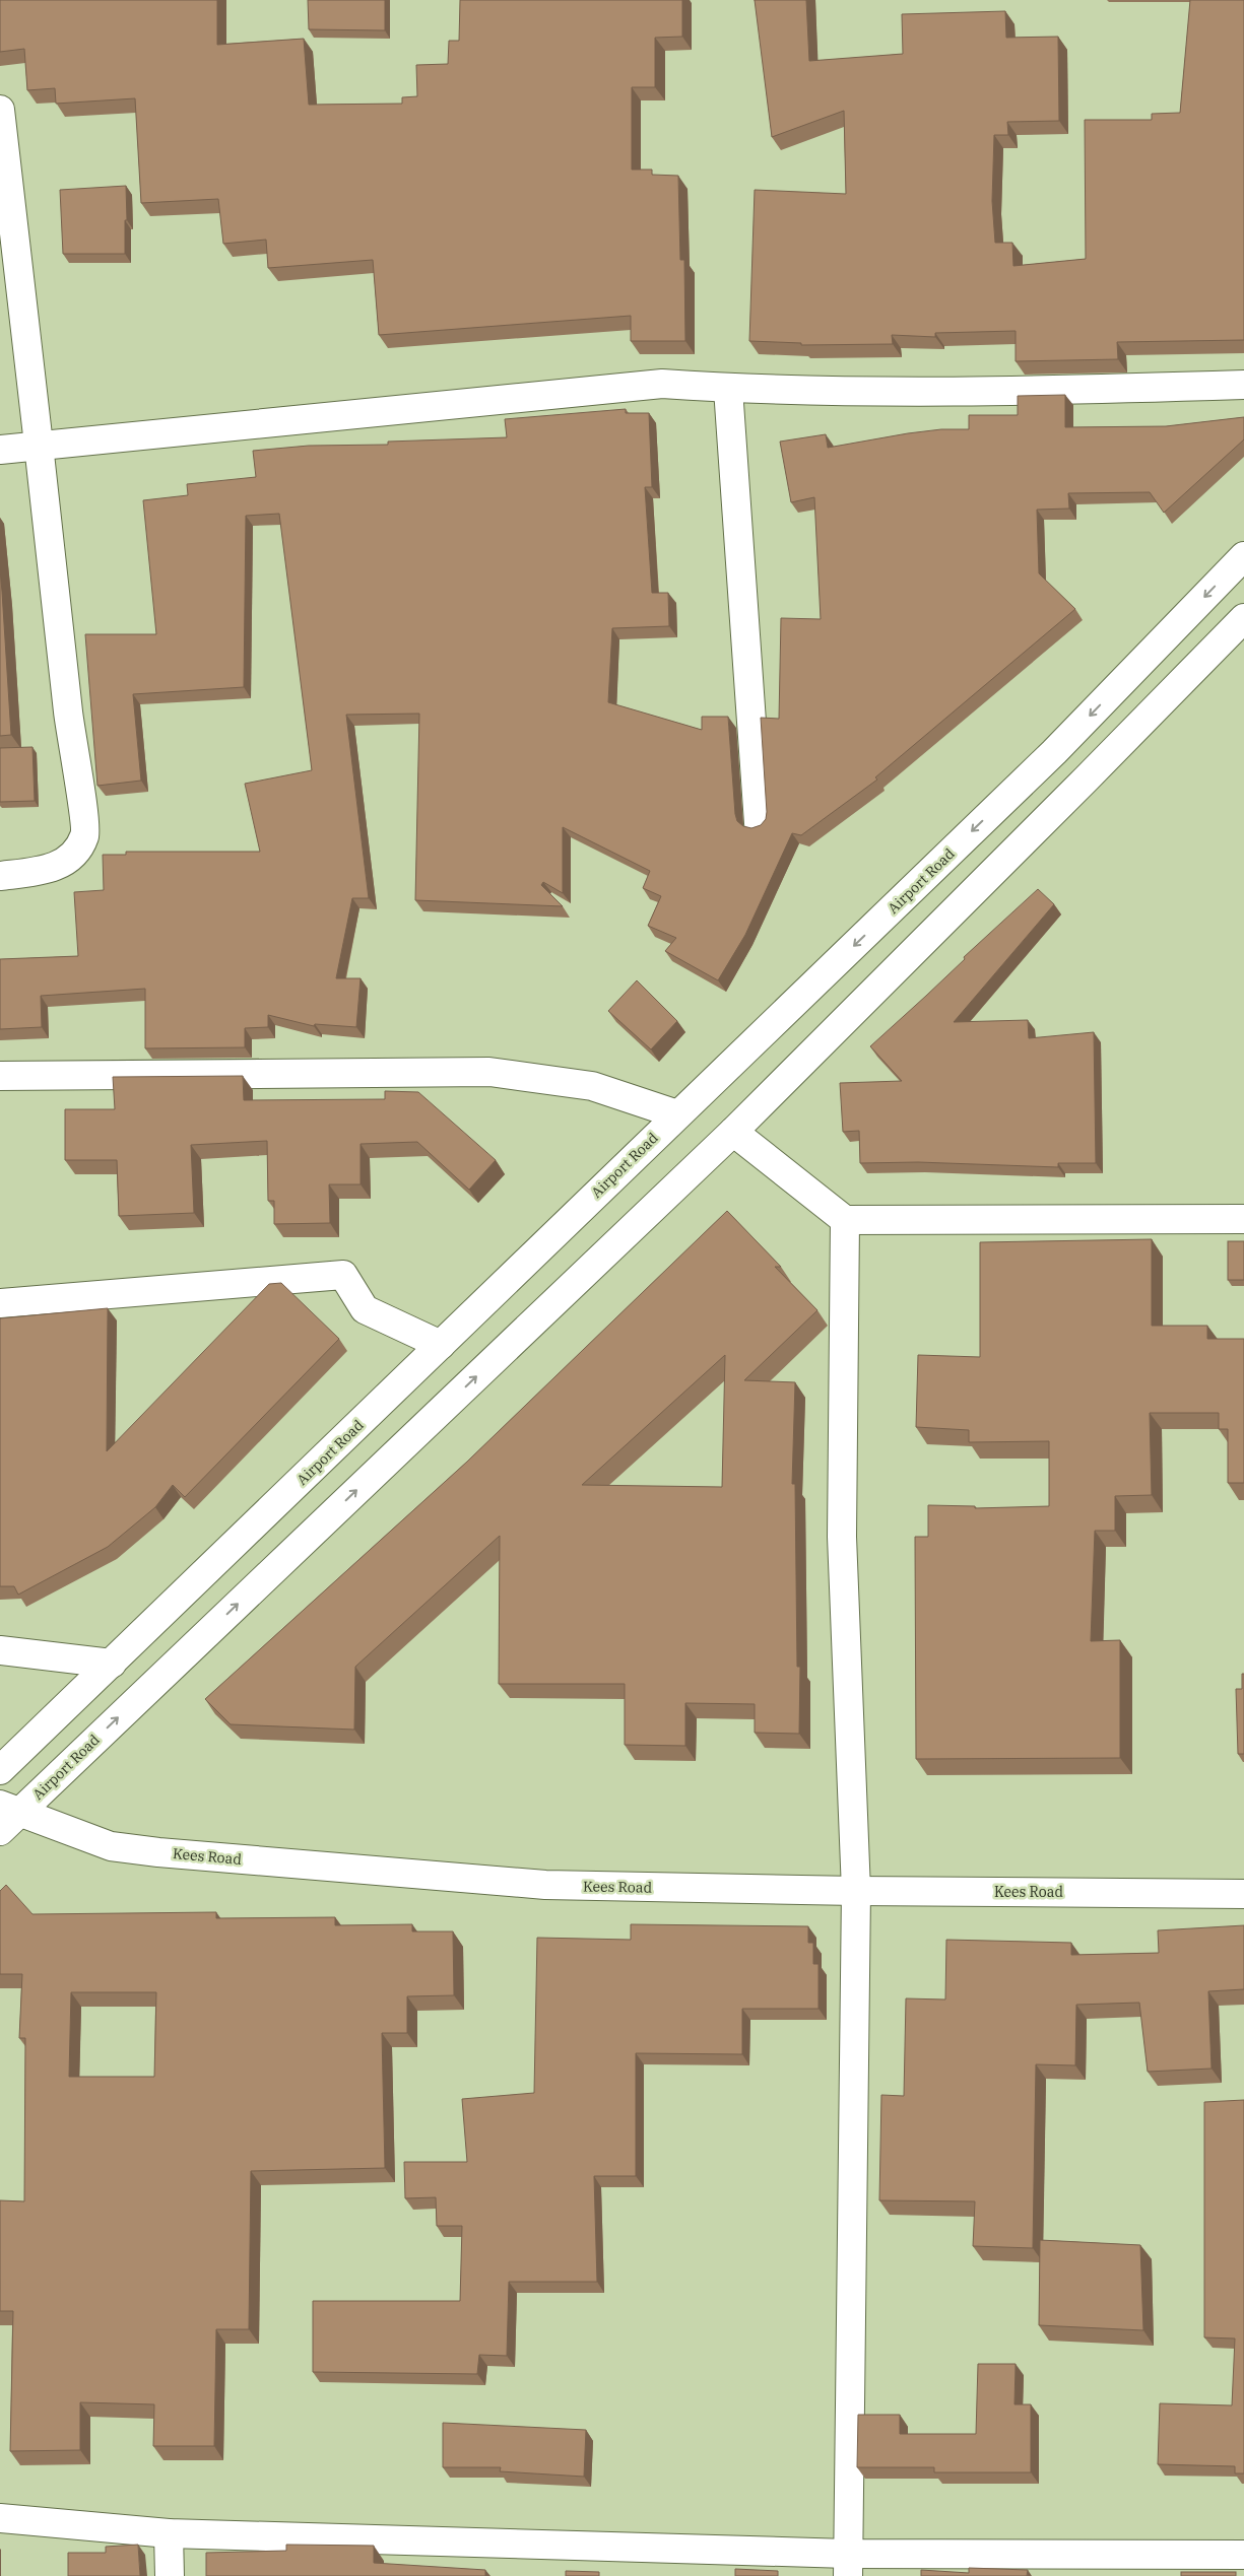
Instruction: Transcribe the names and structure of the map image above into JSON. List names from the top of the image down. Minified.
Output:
{"streets":{"street":["Airport Road","Kees Road"]},"crossings":[["Airport Road","Kees Road"]]}
